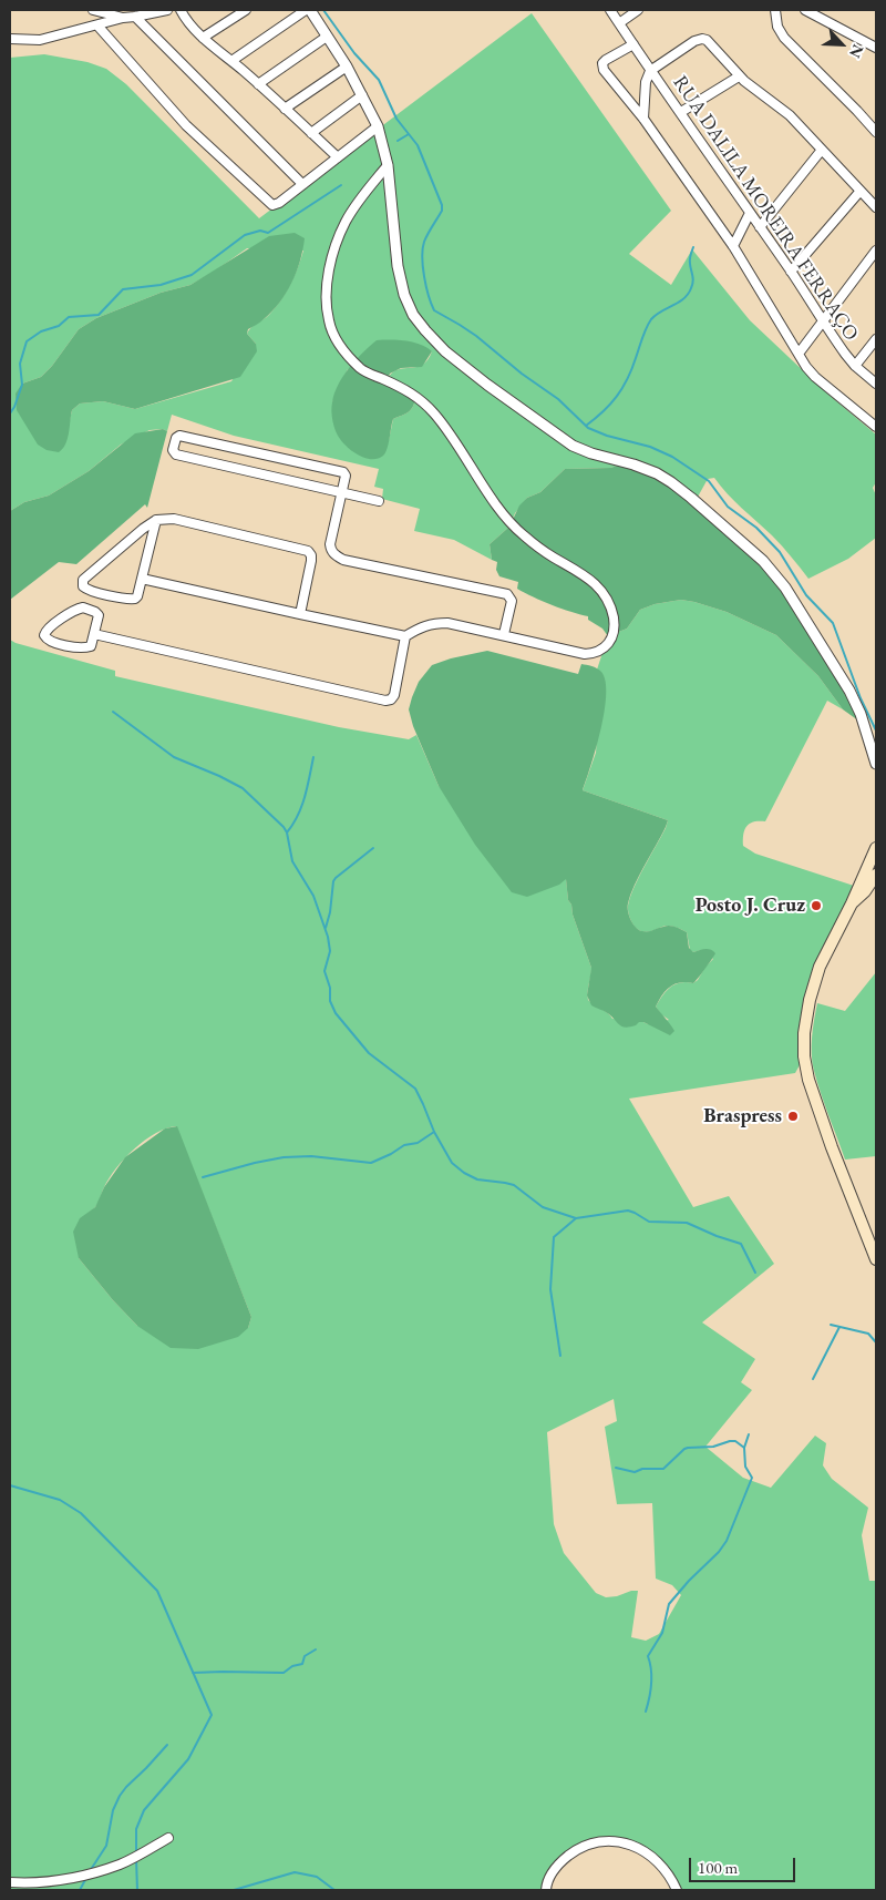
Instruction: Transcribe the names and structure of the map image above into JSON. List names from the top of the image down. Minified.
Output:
{"streets":{"street":["RUA DALILA MOREIRA FERRAÇO"]},"places":["Posto J. Cruz","Braspress"],"scale_bar":"100 m","north":"bottom right"}
